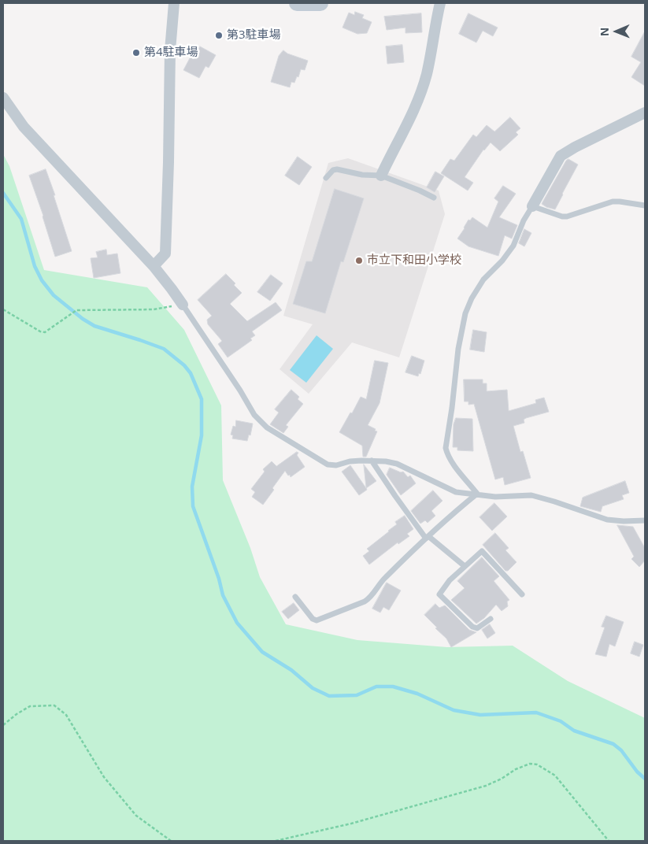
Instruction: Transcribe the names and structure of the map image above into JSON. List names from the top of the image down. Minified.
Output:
{"places":["第3駐車場","第4駐車場","市立下和田小学校"],"north":"left"}
